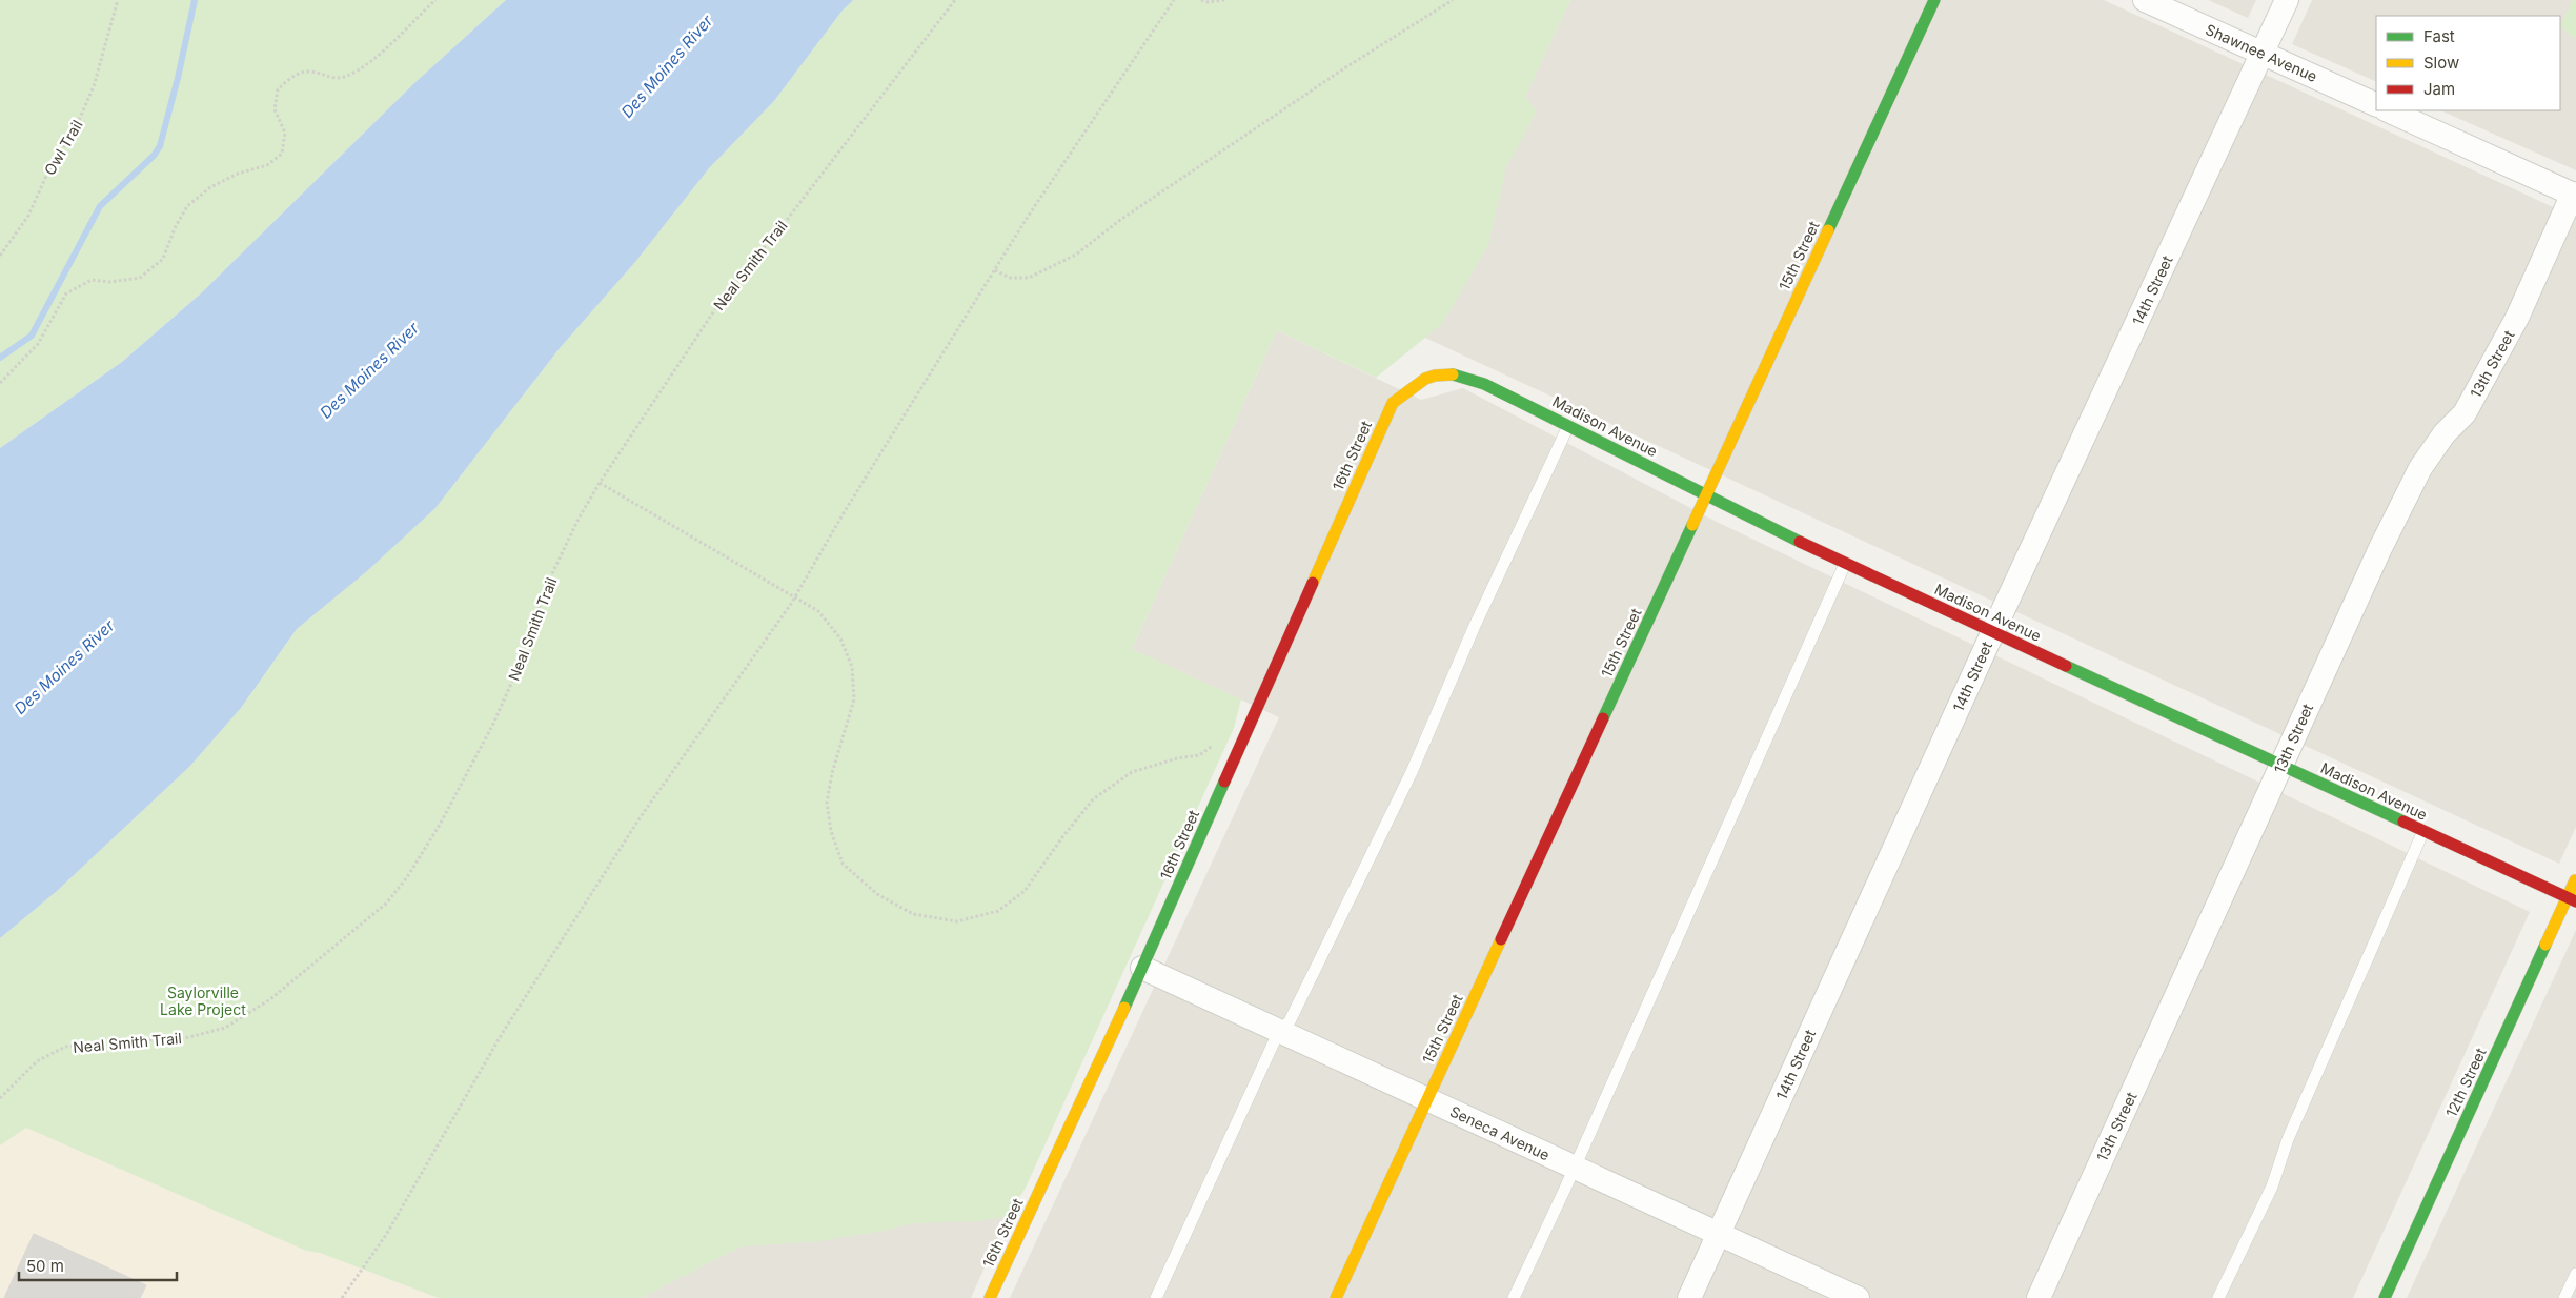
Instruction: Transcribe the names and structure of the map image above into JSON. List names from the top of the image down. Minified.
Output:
{"streets":{"street":["Shawnee Avenue","15th Street","14th Street","13th Street","Madison Avenue","16th Street","12th Street","Seneca Avenue"],"path":["Owl Trail","Neal Smith Trail"]},"crossings":[["Shawnee Avenue","14th Street"],["15th Street","Madison Avenue"],["15th Street","Seneca Avenue"],["14th Street","Madison Avenue"],["14th Street","Seneca Avenue"],["13th Street","Madison Avenue"],["Madison Avenue","16th Street"],["Madison Avenue","12th Street"],["16th Street","Seneca Avenue"]],"water":["Des Moines River"],"parks":["Saylorville Lake Project"],"legend":["Fast","Slow","Jam"],"scale_bar":"50 m"}
